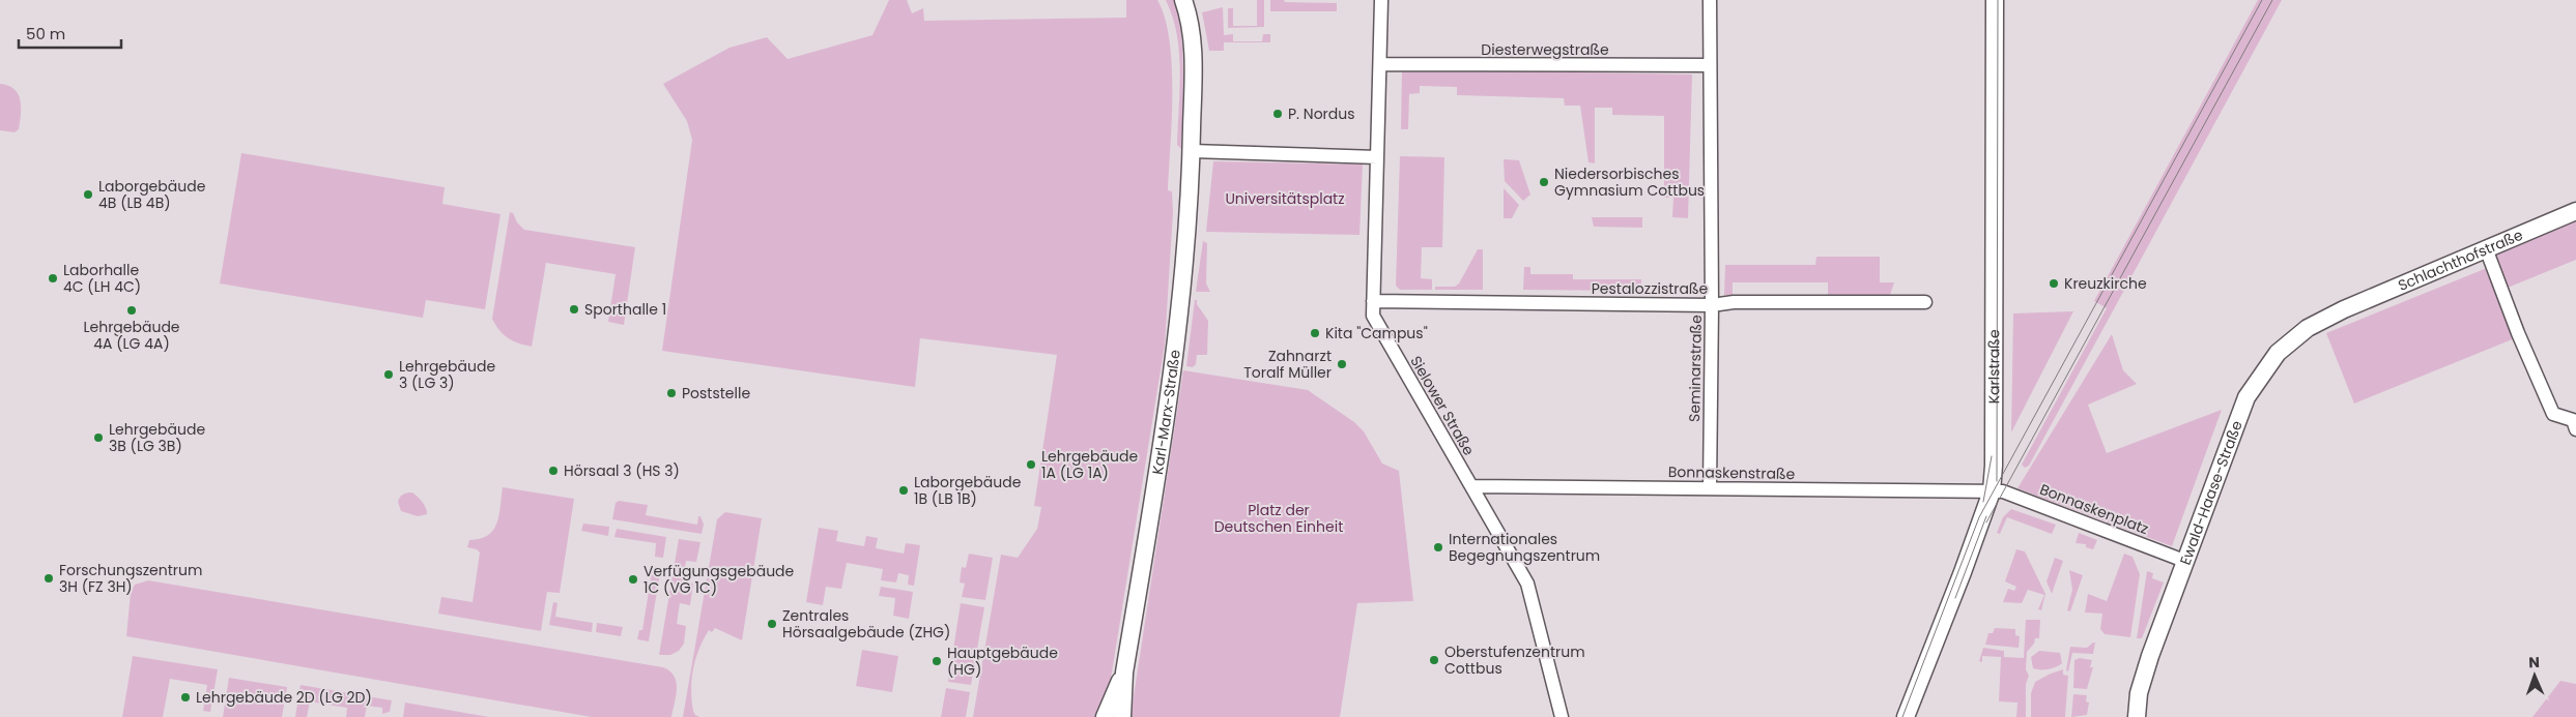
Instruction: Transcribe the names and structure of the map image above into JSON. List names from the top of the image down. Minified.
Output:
{"streets":{"street":["Diesterwegstraße","Schlachthofstraße","Pestalozzistraße","Karlstraße","Seminarstraße","Sielower Straße","Karl-Marx-Straße","Bonnaskenstraße","Ewald-Haase-Straße","Bonnaskenplatz"]},"crossings":[["Diesterwegstraße","Seminarstraße"],["Diesterwegstraße","Sielower Straße"],["Schlachthofstraße","Ewald-Haase-Straße"],["Pestalozzistraße","Seminarstraße"],["Pestalozzistraße","Sielower Straße"],["Karlstraße","Bonnaskenstraße"],["Karlstraße","Bonnaskenplatz"],["Seminarstraße","Bonnaskenstraße"],["Sielower Straße","Bonnaskenstraße"],["Bonnaskenstraße","Bonnaskenplatz"],["Ewald-Haase-Straße","Bonnaskenplatz"]],"parks":["Universitätsplatz","Platz der Deutschen Einheit"],"places":["P. Nordus","Niedersorbisches Gymnasium Cottbus","Laborgebäude 4B (LB 4B)","Laborhalle 4C (LH 4C)","Kreuzkirche","Sporthalle 1","Lehrgebäude 4A (LG 4A)","Kita \"Campus\"","Zahnarzt Toralf Müller","Lehrgebäude 3 (LG 3)","Poststelle","Lehrgebäude 3B (LG 3B)","Lehrgebäude 1A (LG 1A)","Hörsaal 3 (HS 3)","Laborgebäude 1B (LB 1B)","Internationales Begegnungszentrum","Forschungszentrum 3H (FZ 3H)","Verfügungsgebäude 1C (VG 1C)","Zentrales Hörsaalgebäude (ZHG)","Oberstufenzentrum Cottbus","Hauptgebäude (HG)","Lehrgebäude 2D (LG 2D)"],"scale_bar":"50 m","north":"top"}
